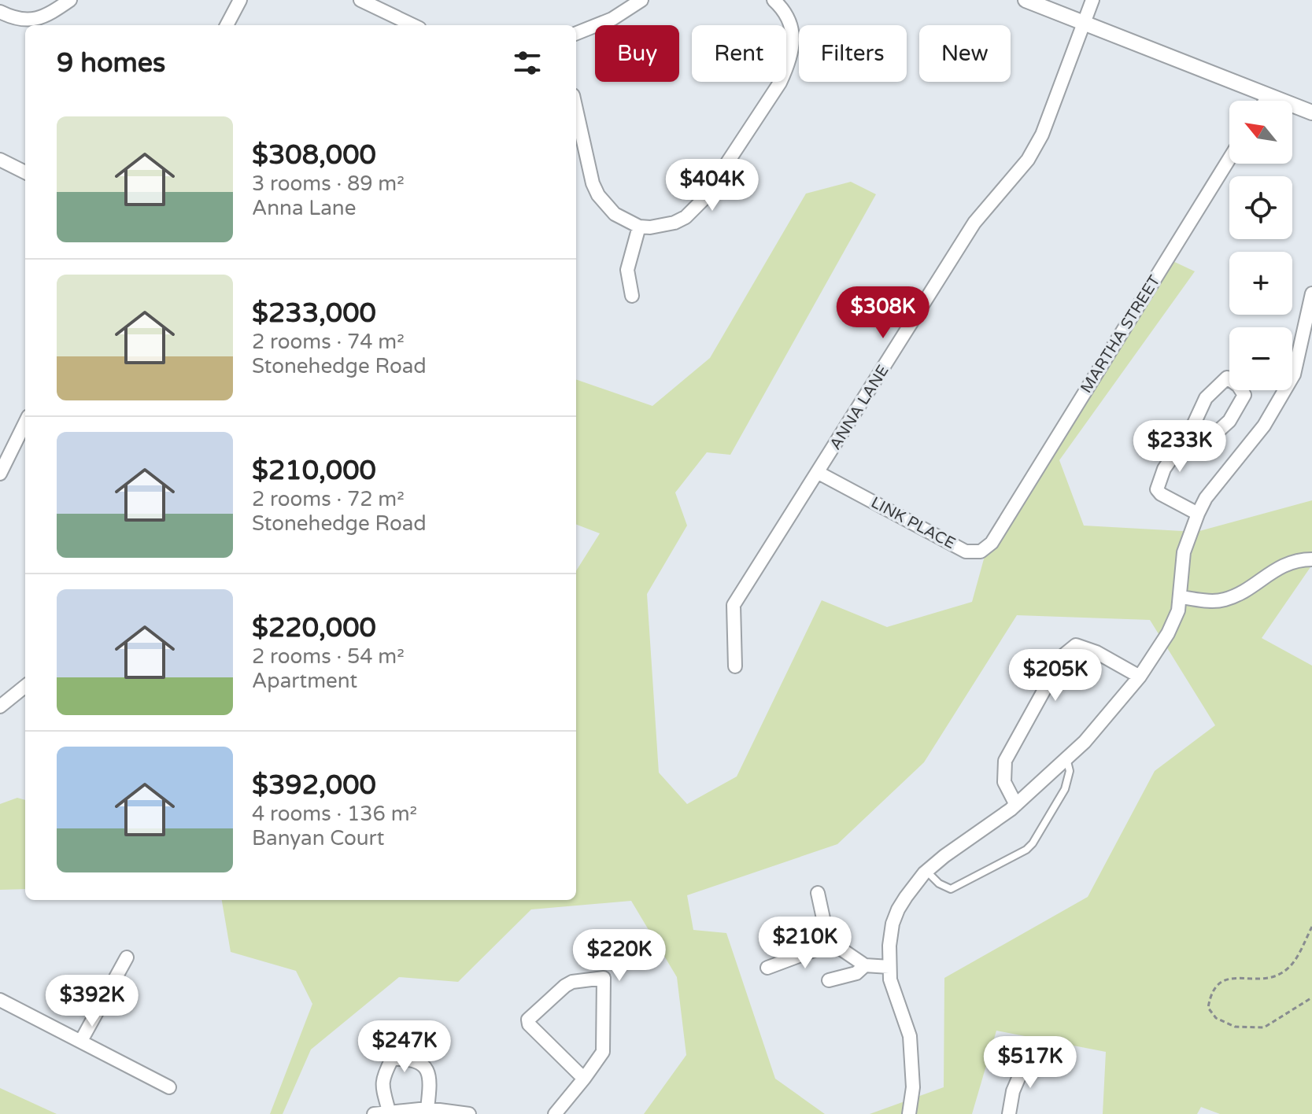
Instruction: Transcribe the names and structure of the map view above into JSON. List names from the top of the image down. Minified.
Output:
{"streets":{"street":["MARTHA STREET","ANNA LANE","LINK PLACE"]},"crossings":[["MARTHA STREET","LINK PLACE"],["ANNA LANE","LINK PLACE"]],"north":"top left","page":{"chip":["Buy","Rent","Filters","New"],"heading":"9 homes","map_buttons":["+","−"],"list":[{"name":"$308,000","note":"3 rooms · 89 m² · Anna Lane"},{"name":"$233,000","note":"2 rooms · 74 m² · Stonehedge Road"},{"name":"$210,000","note":"2 rooms · 72 m² · Stonehedge Road"},{"name":"$220,000","note":"2 rooms · 54 m² · Apartment"},{"name":"$392,000","note":"4 rooms · 136 m² · Banyan Court"}],"price":["$404K","$308K","$233K","$205K","$210K","$220K","$392K","$247K","$517K"]}}
